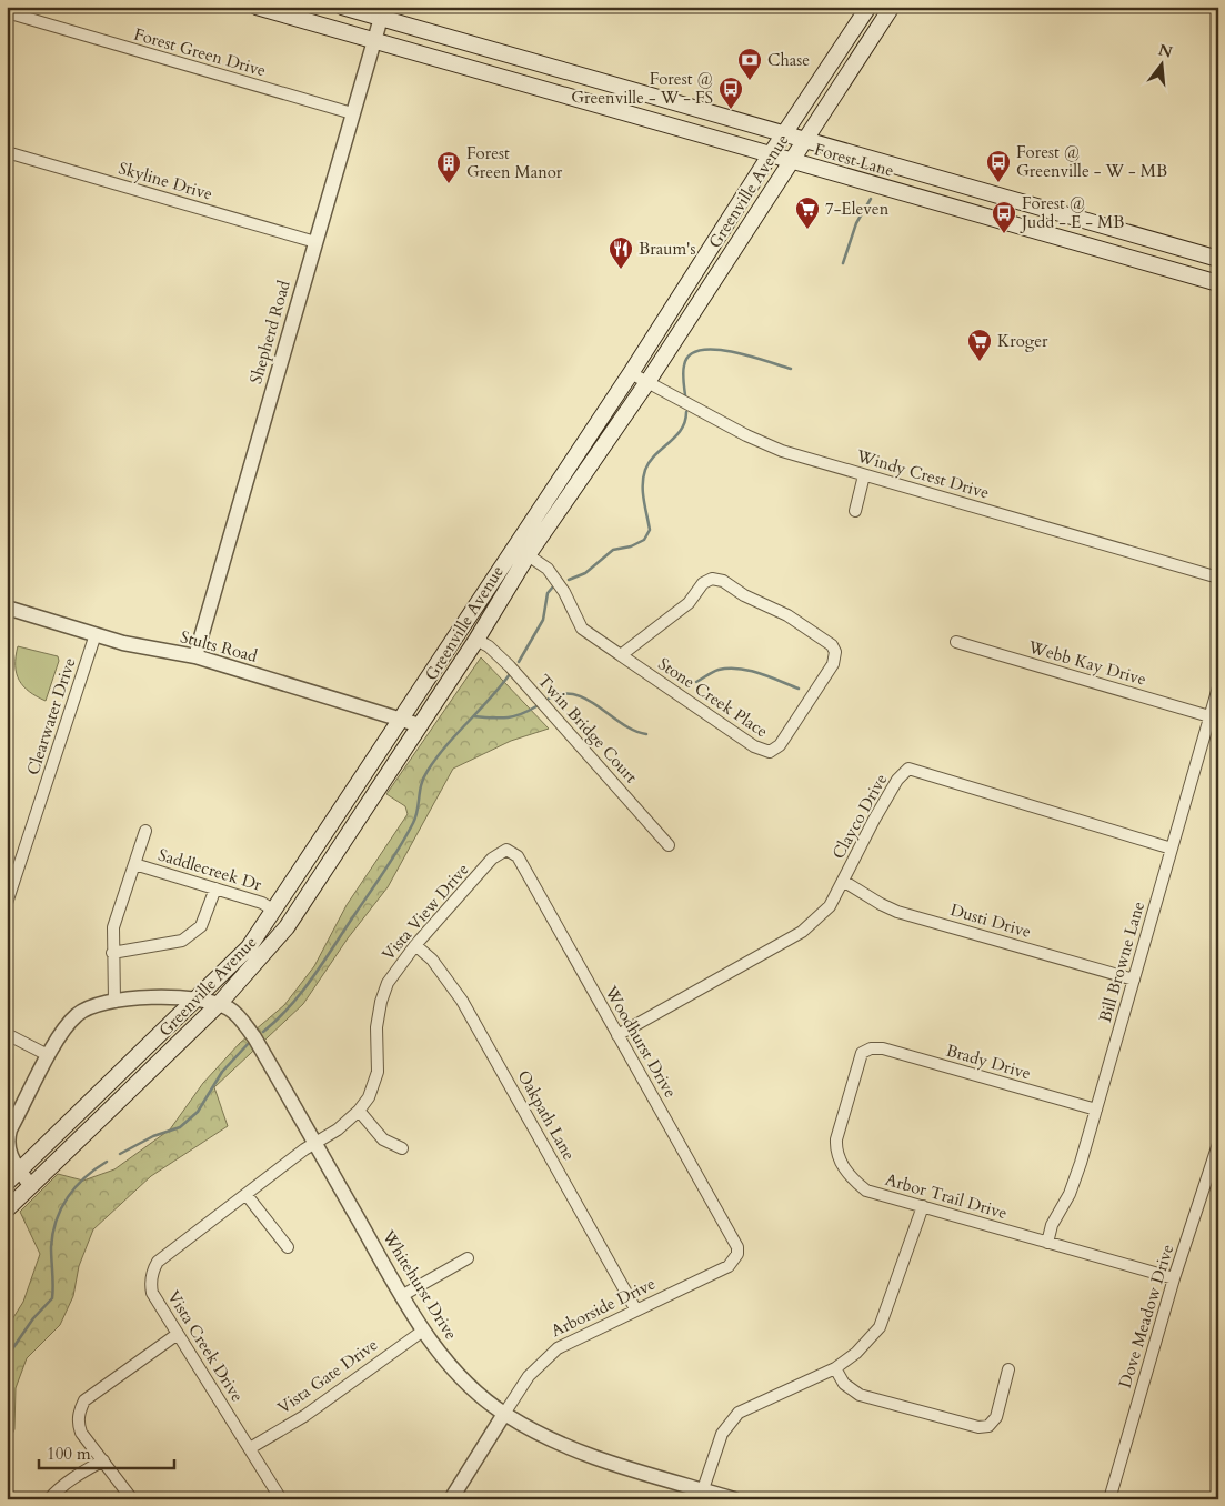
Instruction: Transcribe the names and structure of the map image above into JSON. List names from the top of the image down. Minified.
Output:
{"streets":{"main road":["Forest Lane","Greenville Avenue"],"street":["Forest Green Drive","Skyline Drive","Shepherd Road","Windy Crest Drive","Stults Road","Webb Kay Drive","Stone Creek Place","Clearwater Drive","Twin Bridge Court","Clayco Drive","Saddlecreek Dr","Vista View Drive","Dusti Drive","Bill Browne Lane","Woodhurst Drive","Brady Drive","Oakpath Lane","Arbor Trail Drive","Whitehurst Drive","Arborside Drive","Dove Meadow Drive","Vista Creek Drive","Vista Gate Drive"]},"crossings":[["Forest Green Drive","Shepherd Road"],["Forest Lane","Greenville Avenue"],["Forest Lane","Shepherd Road"],["Skyline Drive","Shepherd Road"],["Greenville Avenue","Windy Crest Drive"],["Greenville Avenue","Stults Road"],["Greenville Avenue","Stone Creek Place"],["Greenville Avenue","Twin Bridge Court"],["Greenville Avenue","Saddlecreek Dr"],["Greenville Avenue","Whitehurst Drive"],["Shepherd Road","Stults Road"],["Stults Road","Clearwater Drive"],["Webb Kay Drive","Bill Browne Lane"],["Clayco Drive","Dusti Drive"],["Clayco Drive","Bill Browne Lane"],["Clayco Drive","Woodhurst Drive"],["Vista View Drive","Woodhurst Drive"],["Vista View Drive","Oakpath Lane"],["Vista View Drive","Whitehurst Drive"],["Vista View Drive","Vista Creek Drive"],["Dusti Drive","Bill Browne Lane"],["Bill Browne Lane","Brady Drive"],["Bill Browne Lane","Arbor Trail Drive"],["Woodhurst Drive","Arborside Drive"],["Brady Drive","Arbor Trail Drive"],["Oakpath Lane","Arborside Drive"],["Arbor Trail Drive","Dove Meadow Drive"],["Whitehurst Drive","Arborside Drive"],["Whitehurst Drive","Vista Creek Drive"],["Whitehurst Drive","Vista Gate Drive"],["Vista Creek Drive","Vista Gate Drive"]],"places":{"bank":["Chase"],"bus stop":["Forest @ Greenville - W - FS","Forest @ Greenville - W - MB","Forest @ Judd - E - MB"],"building":["Forest Green Manor"],"supermarket":["7-Eleven","Kroger"],"restaurant":["Braum's"]},"scale_bar":"100 m","north":"top"}
